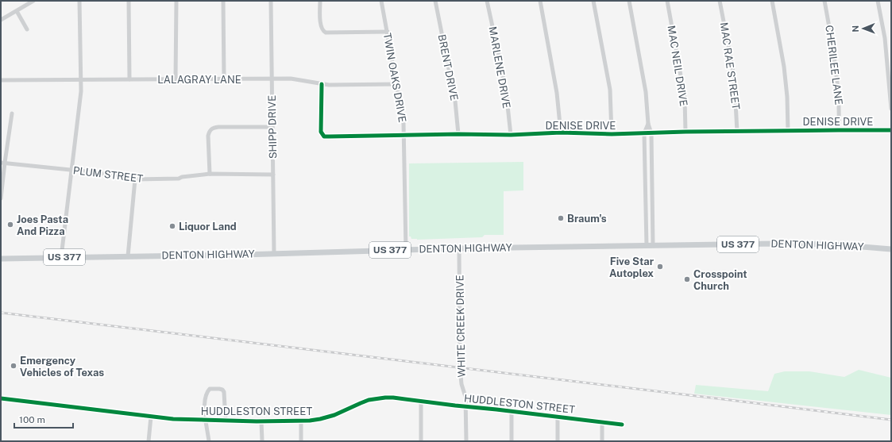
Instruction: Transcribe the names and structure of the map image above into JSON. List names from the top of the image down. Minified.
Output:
{"streets":{"main road":["US 377","DENTON HIGHWAY"],"street":["CHERILEE LANE","MAC NEIL DRIVE","MAC RAE STREET","BRENT DRIVE","MARLENE DRIVE","TWIN OAKS DRIVE","LALAGRAY LANE","DENISE DRIVE","SHIPP DRIVE","PLUM STREET","WHITE CREEK DRIVE","HUDDLESTON STREET"]},"crossings":[["CHERILEE LANE","DENISE DRIVE"],["MAC NEIL DRIVE","DENISE DRIVE"],["MAC RAE STREET","DENISE DRIVE"],["BRENT DRIVE","DENISE DRIVE"],["MARLENE DRIVE","DENISE DRIVE"],["TWIN OAKS DRIVE","LALAGRAY LANE"],["TWIN OAKS DRIVE","DENISE DRIVE"],["TWIN OAKS DRIVE","DENTON HIGHWAY"],["LALAGRAY LANE","DENISE DRIVE"],["LALAGRAY LANE","SHIPP DRIVE"],["SHIPP DRIVE","PLUM STREET"],["SHIPP DRIVE","DENTON HIGHWAY"],["DENTON HIGHWAY","WHITE CREEK DRIVE"],["WHITE CREEK DRIVE","HUDDLESTON STREET"]],"places":["Braum's","Joes Pasta And Pizza","Liquor Land","Five Star Autoplex","Crosspoint Church","Emergency Vehicles of Texas"],"scale_bar":"100 m","north":"left"}
